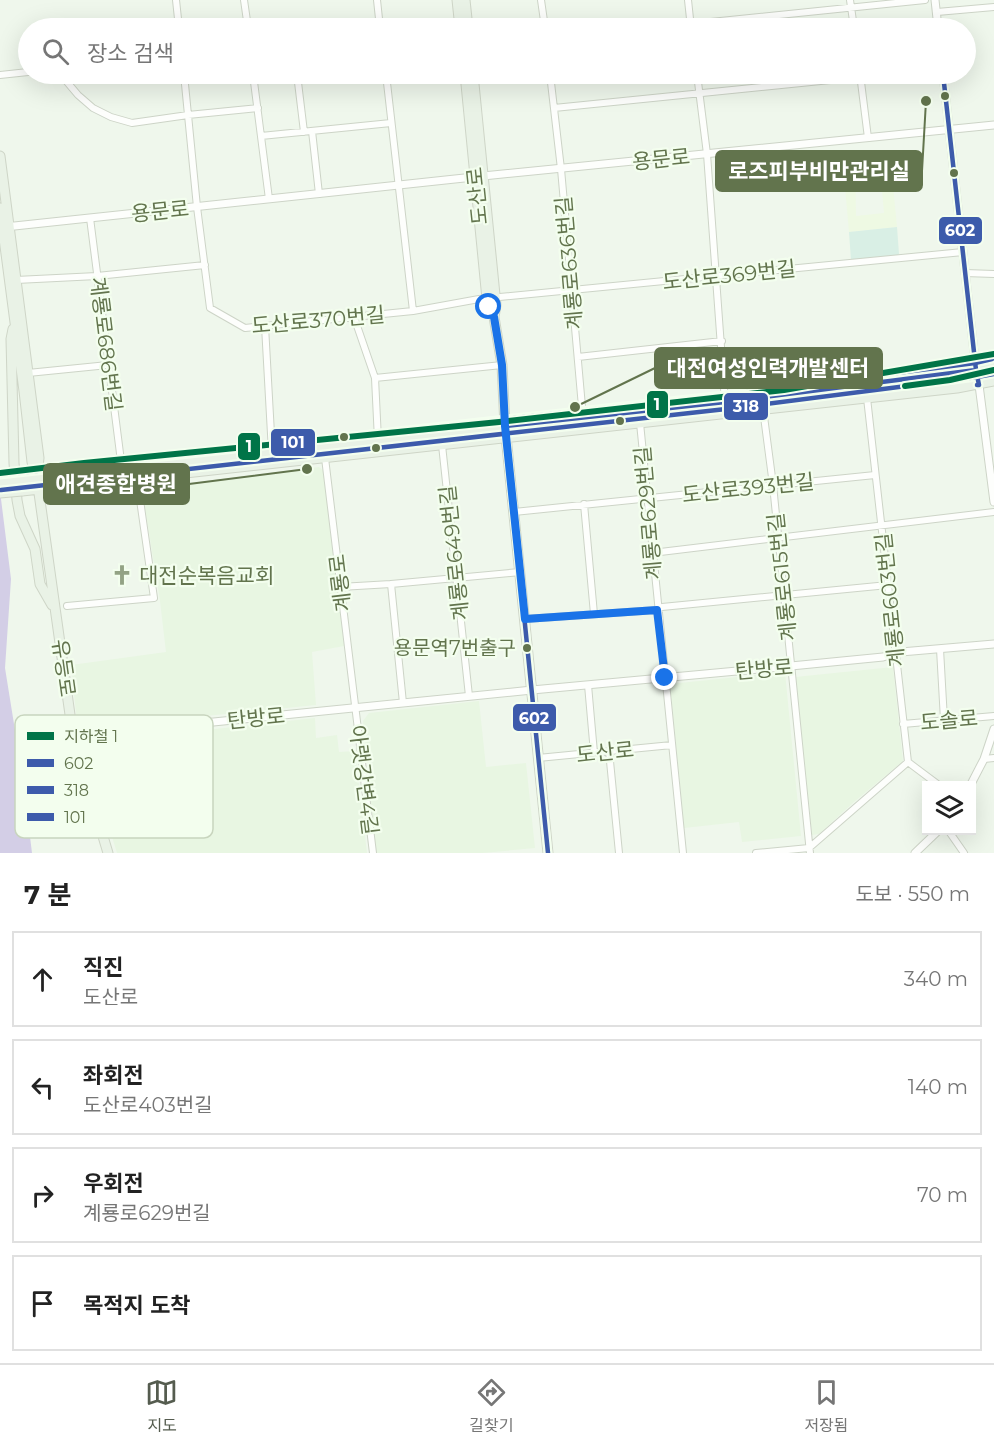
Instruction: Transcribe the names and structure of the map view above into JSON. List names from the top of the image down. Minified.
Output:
{"streets":{"main road":["도산로","유등로"],"street":["용문로","계룡로636번길","도산로369번길","도산로370번길","계룡로686번길","도산로393번길","계룡로629번길","계룡로649번길","계룡로615번길","계룡로","계룡로603번길","탄방로","도솔로","아랫강변4길"]},"crossings":[["용문로","도산로"],["용문로","계룡로636번길"],["용문로","도산로370번길"],["용문로","계룡로686번길"],["용문로","유등로"],["도산로","도산로369번길"],["도산로","도산로370번길"],["도산로","도산로393번길"],["도산로","계룡로629번길"],["도산로","탄방로"],["계룡로636번길","도산로369번길"],["도산로369번길","도산로370번길"],["도산로393번길","계룡로629번길"],["도산로393번길","계룡로615번길"],["도산로393번길","계룡로603번길"],["계룡로629번길","탄방로"],["계룡로649번길","탄방로"],["계룡로615번길","탄방로"],["계룡로","탄방로"],["계룡로","아랫강변4길"],["계룡로603번길","탄방로"],["계룡로603번길","도솔로"],["탄방로","아랫강변4길"]],"places":{"other":["로즈피부비만관리실","대전여성인력개발센터","애견종합병원","용문역7번출구"],"church":["대전순복음교회"]},"lines":["transit line 602","metro line 1","transit line 101","transit line 318"],"legend":["지하철 1","602","318","101"],"page":{"search":"장소 검색","heading":["7 분","도보 · 550 m"],"list":[["직진","도산로","340 m"],["좌회전","도산로403번길","140 m"],["우회전","계룡로629번길","70 m"],"목적지 도착"],"nav":["지도","길찾기","저장됨"]}}
